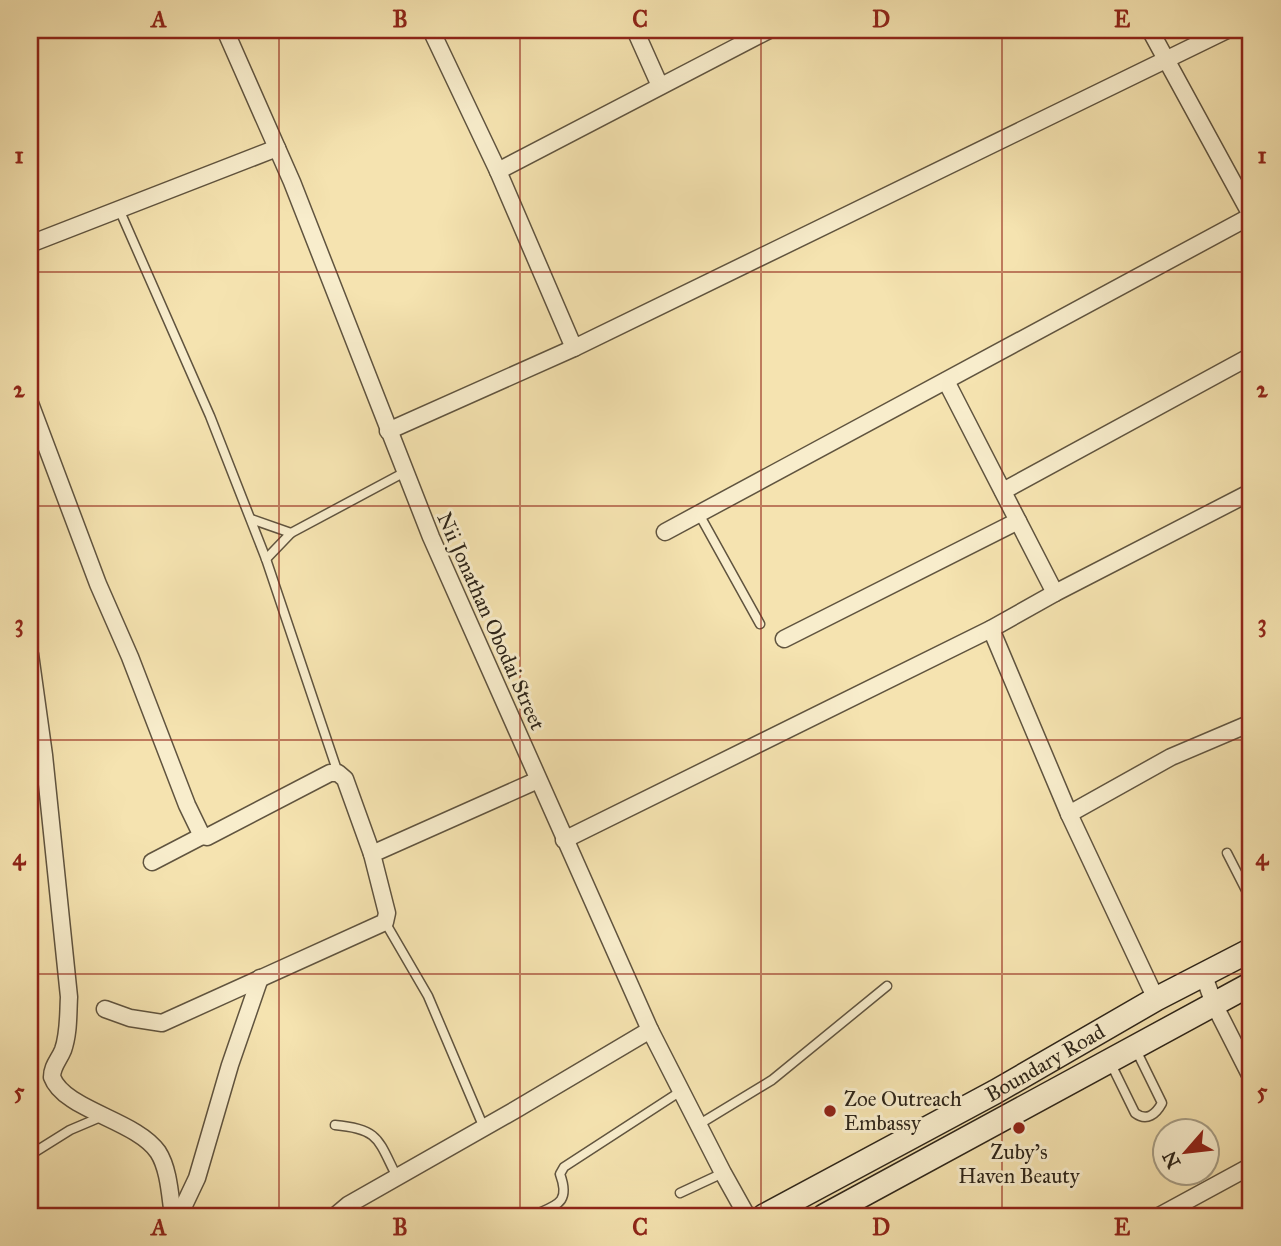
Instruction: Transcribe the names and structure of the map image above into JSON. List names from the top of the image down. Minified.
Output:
{"streets":{"main road":["Boundary Road"],"street":["Nii Jonathan Obodai Street"]},"places":["Zoe Outreach Embassy","Zuby's Haven Beauty"],"north":"bottom left","grid":{"columns":["A","B","C","D","E"],"rows":["1","2","3","4","5"]}}
